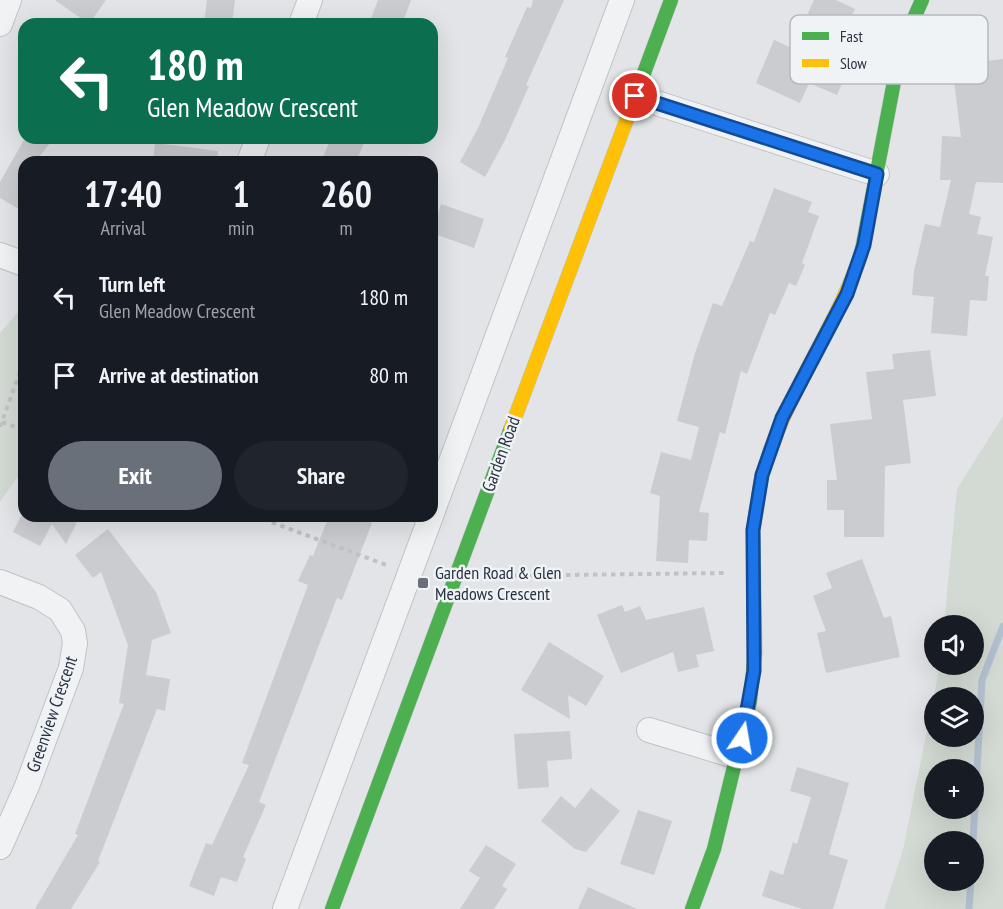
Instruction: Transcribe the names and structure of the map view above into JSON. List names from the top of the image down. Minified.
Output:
{"streets":{"street":["Garden Road","Greenview Crescent"]},"places":{"transit":["Garden Road & Glen Meadows Crescent"]},"legend":["Fast","Slow"],"page":{"turn":["180 m","Glen Meadow Crescent"],"eta":["17:40","Arrival","1","min","260","m"],"list":[{"name":"Turn left","note":"Glen Meadow Crescent","value":"180 m"},{"name":"Arrive at destination","value":"80 m"}],"buttons":["Exit","Share"],"map_buttons":["+","−"]}}
